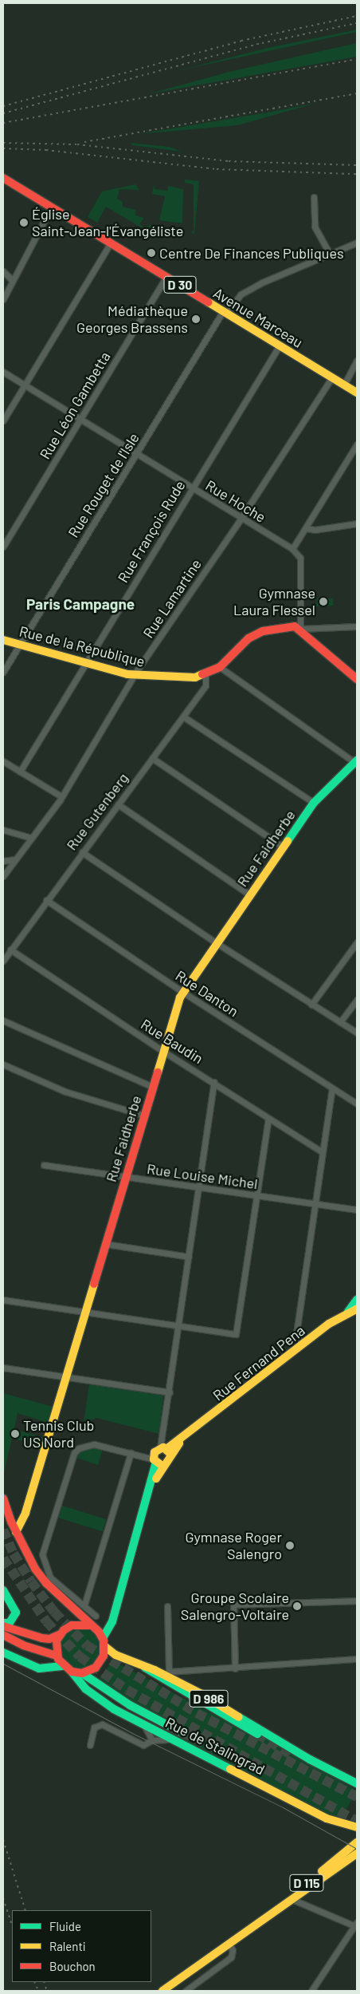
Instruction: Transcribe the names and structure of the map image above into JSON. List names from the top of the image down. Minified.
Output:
{"streets":{"main road":["D 30","Avenue Marceau","Rue de la République","Rue Faidherbe","Rue Fernand Pena","D 986","Rue de Stalingrad","D 115"],"street":["Rue Léon Gambetta","Rue Rouget de l'Isle","Rue Hoche","Rue François Rude","Rue Lamartine","Rue Gutenberg","Rue Danton","Rue Baudin","Rue Louise Michel"]},"crossings":[["Avenue Marceau","Rue Léon Gambetta"],["Avenue Marceau","Rue Rouget de l'Isle"],["Avenue Marceau","Rue François Rude"],["Avenue Marceau","Rue Lamartine"],["Rue Léon Gambetta","Rue Hoche"],["Rue Rouget de l'Isle","Rue Hoche"],["Rue Rouget de l'Isle","Rue de la République"],["Rue Hoche","Rue François Rude"],["Rue Hoche","Rue Lamartine"],["Rue François Rude","Rue de la République"],["Rue Lamartine","Rue de la République"],["Rue de la République","Rue Gutenberg"],["Rue Gutenberg","Rue Danton"],["Rue Gutenberg","Rue Baudin"],["Rue Faidherbe","Rue Danton"],["Rue Faidherbe","Rue Baudin"],["Rue Faidherbe","Rue Louise Michel"],["D 986","Rue de Stalingrad"]],"districts":["Paris Campagne"],"places":["Église Saint-Jean-l'Évangéliste","Centre De Finances Publiques","Médiathèque Georges Brassens","Gymnase Laura Flessel","Tennis Club US Nord","Gymnase Roger Salengro","Groupe Scolaire Salengro-Voltaire"],"legend":["Fluide","Ralenti","Bouchon"]}
